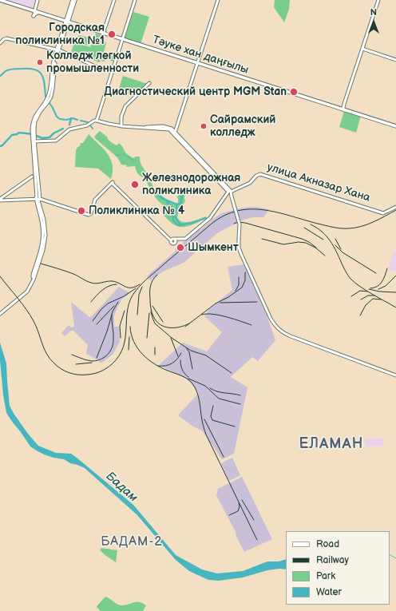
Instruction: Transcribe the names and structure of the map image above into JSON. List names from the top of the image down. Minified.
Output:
{"streets":{"main road":["Тәуке хан даңғылы","улица Акназар Хана"]},"districts":["ЕЛАМАН","БАДАМ-2"],"water":["Бадам"],"places":["Городская поликлиника №1","Колледж легкой промышленности","Диагностический центр MGM Stan","Сайрамский колледж","Железнодорожная поликлиника","Поликлиника № 4","Шымкент"],"legend":["Road","Railway","Park","Water"],"north":"top"}
